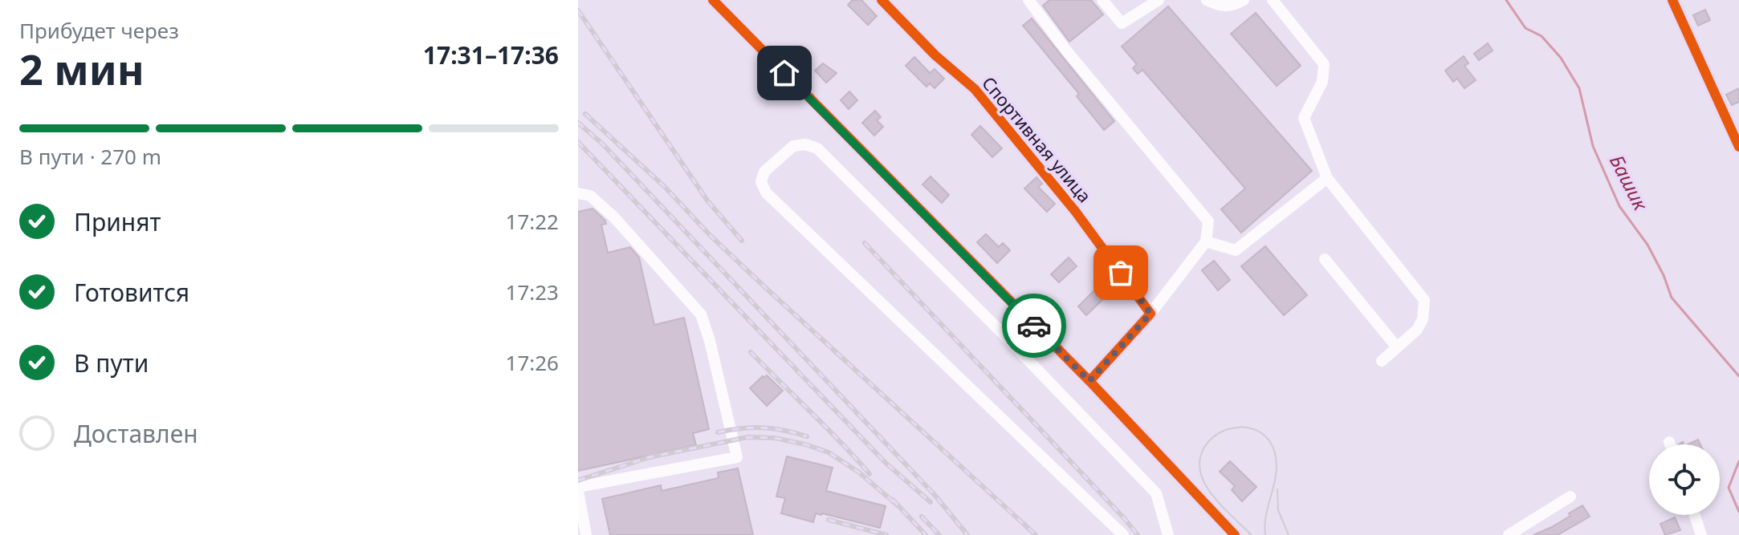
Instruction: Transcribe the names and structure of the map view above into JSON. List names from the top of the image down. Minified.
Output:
{"streets":{"street":["Спортивная улица"]},"water":["Башик"],"page":{"heading":["2 мин","Прибудет через","17:31–17:36"],"bar":"В пути · 270 m","list":[["Принят","17:22"],["Готовится","17:23"],["В пути","17:26"],"Доставлен"]}}
